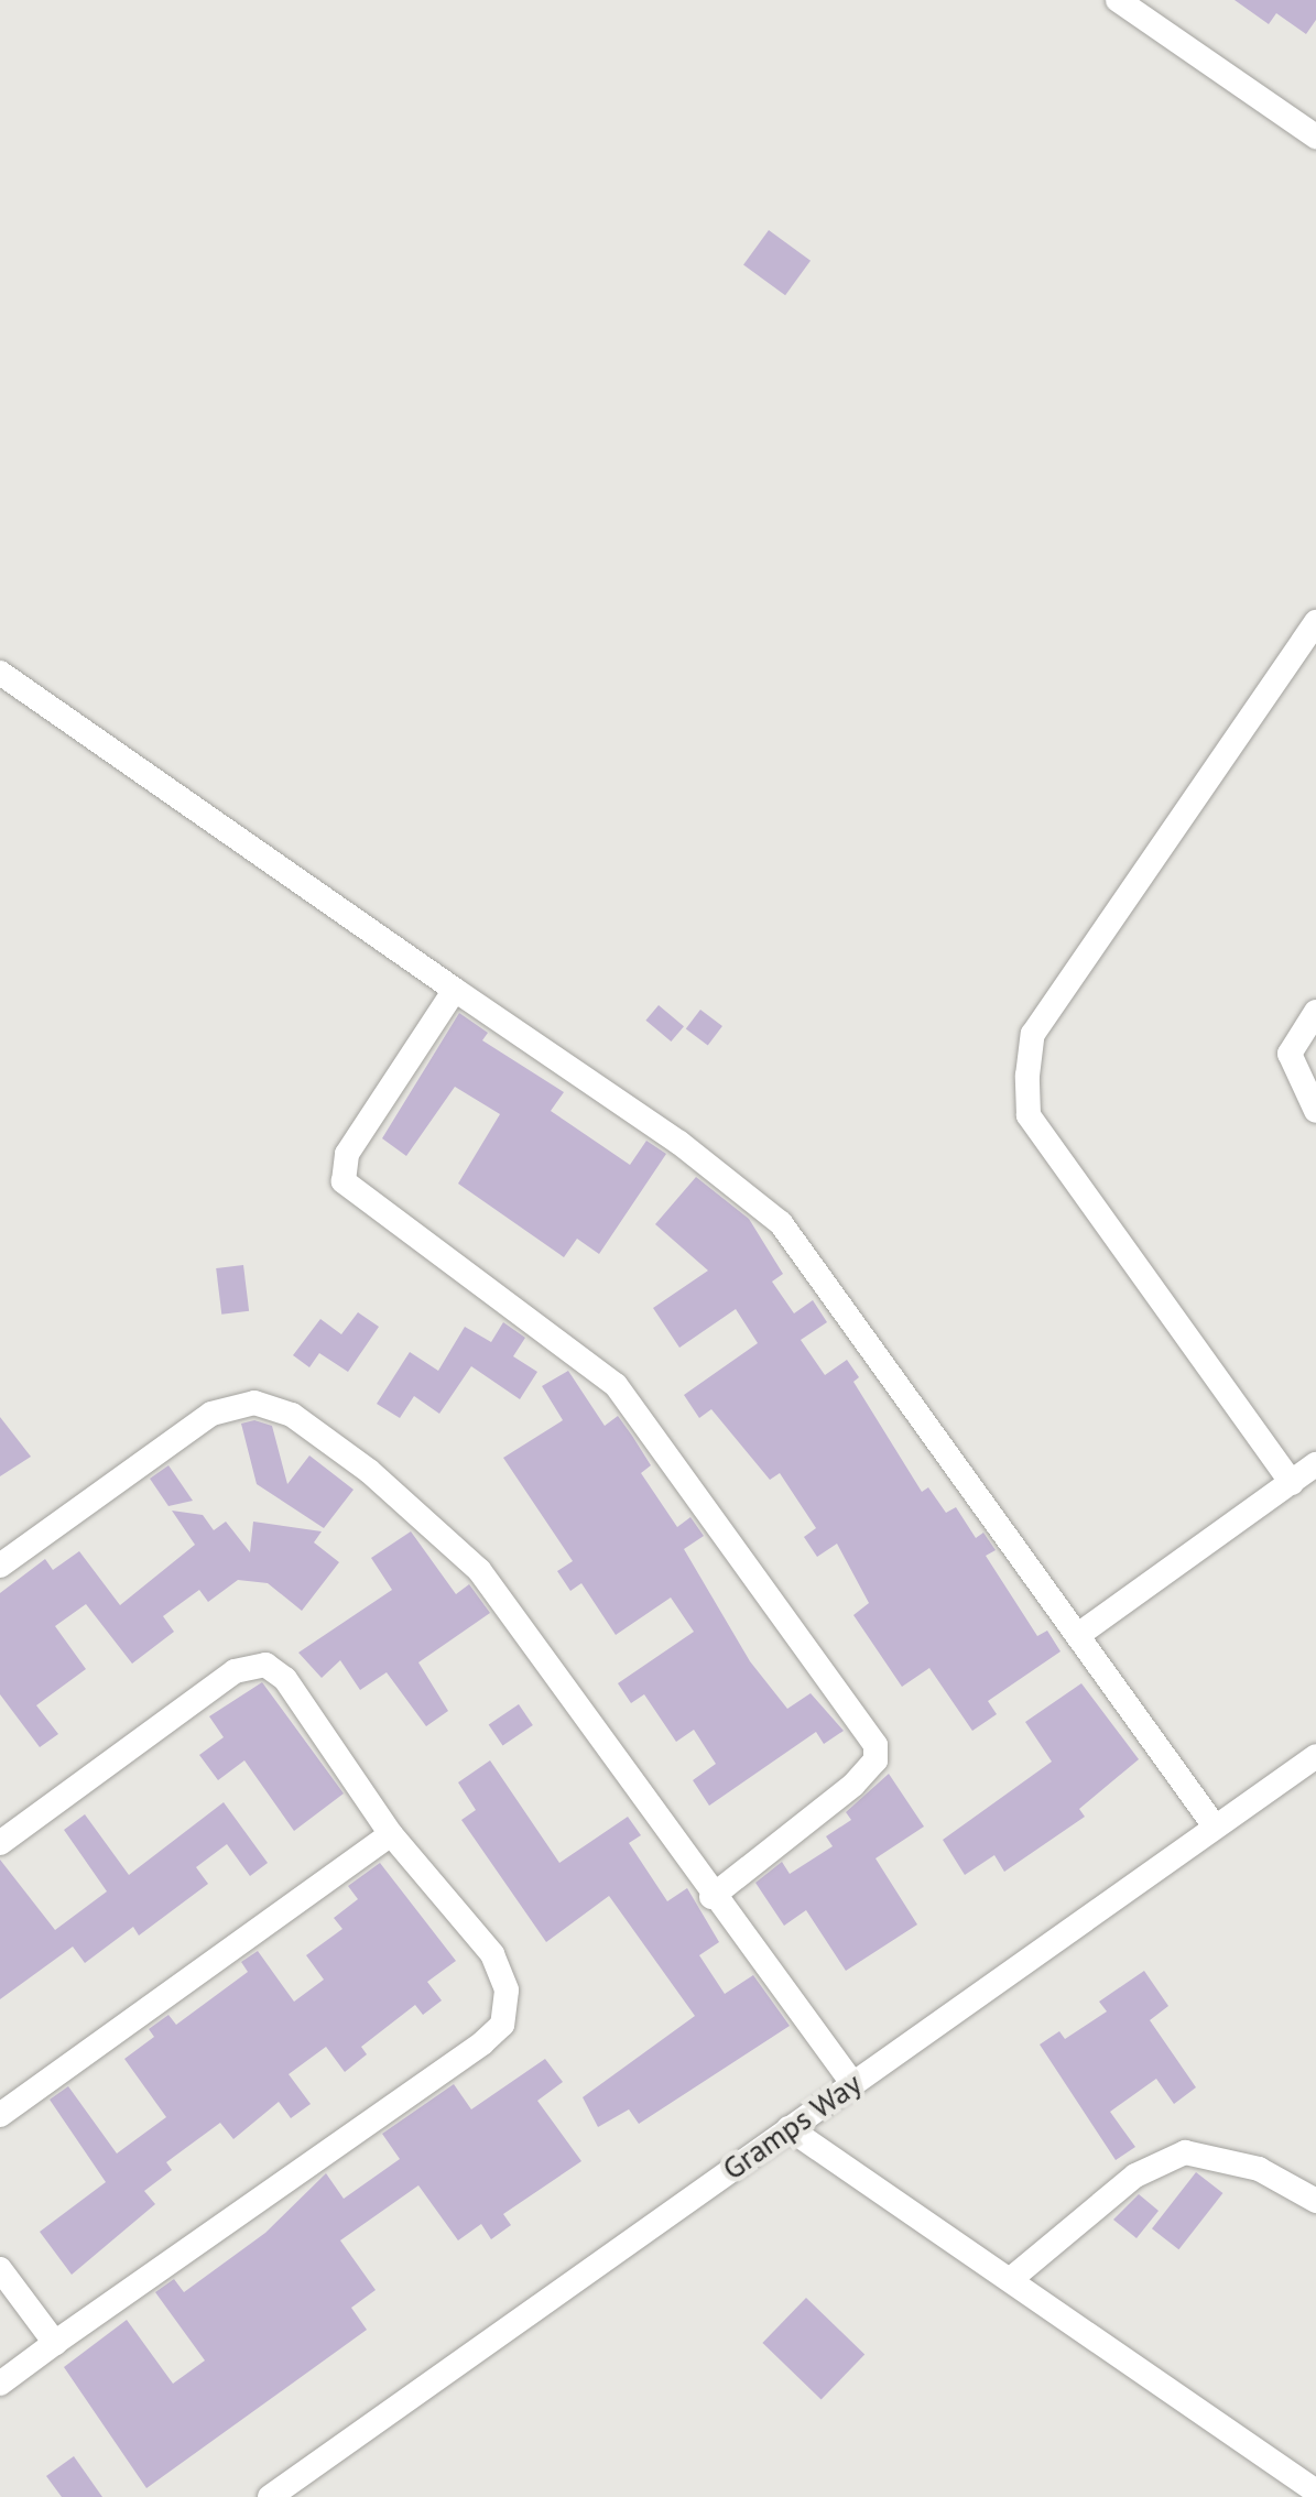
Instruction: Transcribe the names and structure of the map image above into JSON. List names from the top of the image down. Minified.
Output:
{"streets":{"street":["Gramps Way"]}}
